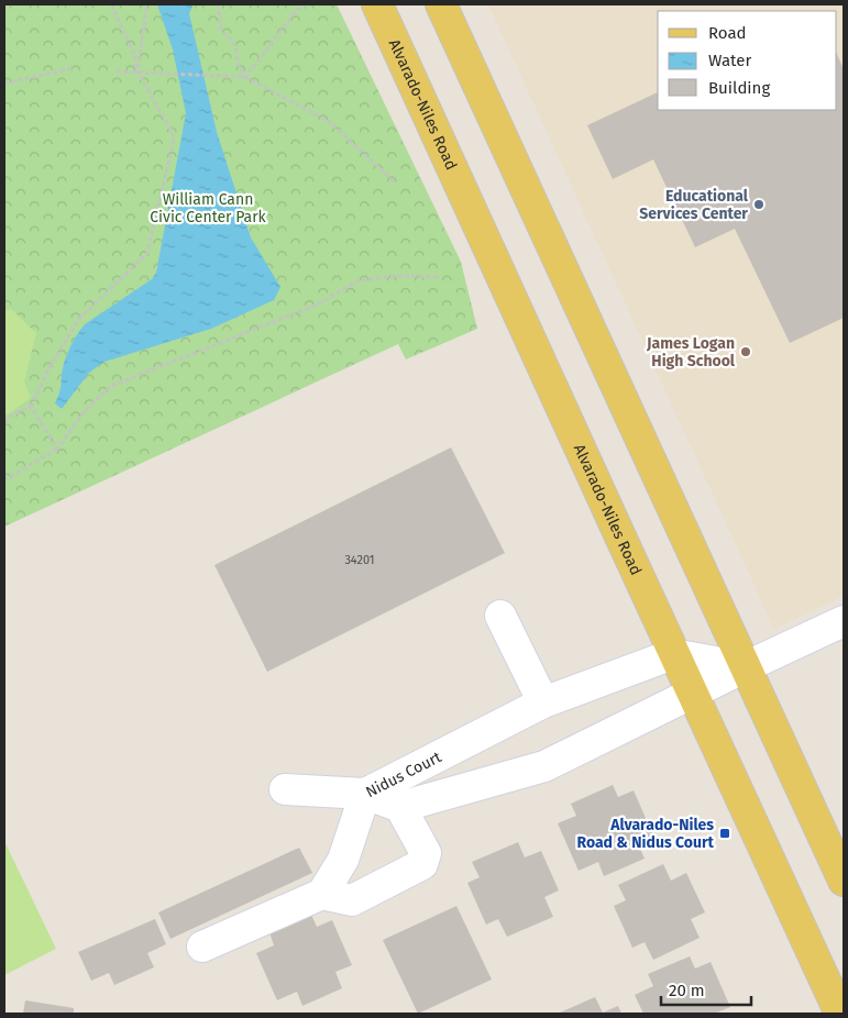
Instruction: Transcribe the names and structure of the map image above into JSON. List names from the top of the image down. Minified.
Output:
{"streets":{"main road":["Alvarado-Niles Road"],"street":["Nidus Court"]},"crossings":[["Alvarado-Niles Road","Nidus Court"]],"parks":["William Cann Civic Center Park"],"places":{"other":["Educational Services Center","James Logan High School"],"transit":["Alvarado-Niles Road & Nidus Court"]},"house_numbers":["34201"],"legend":["Road","Water","Building"],"scale_bar":"20 m"}
